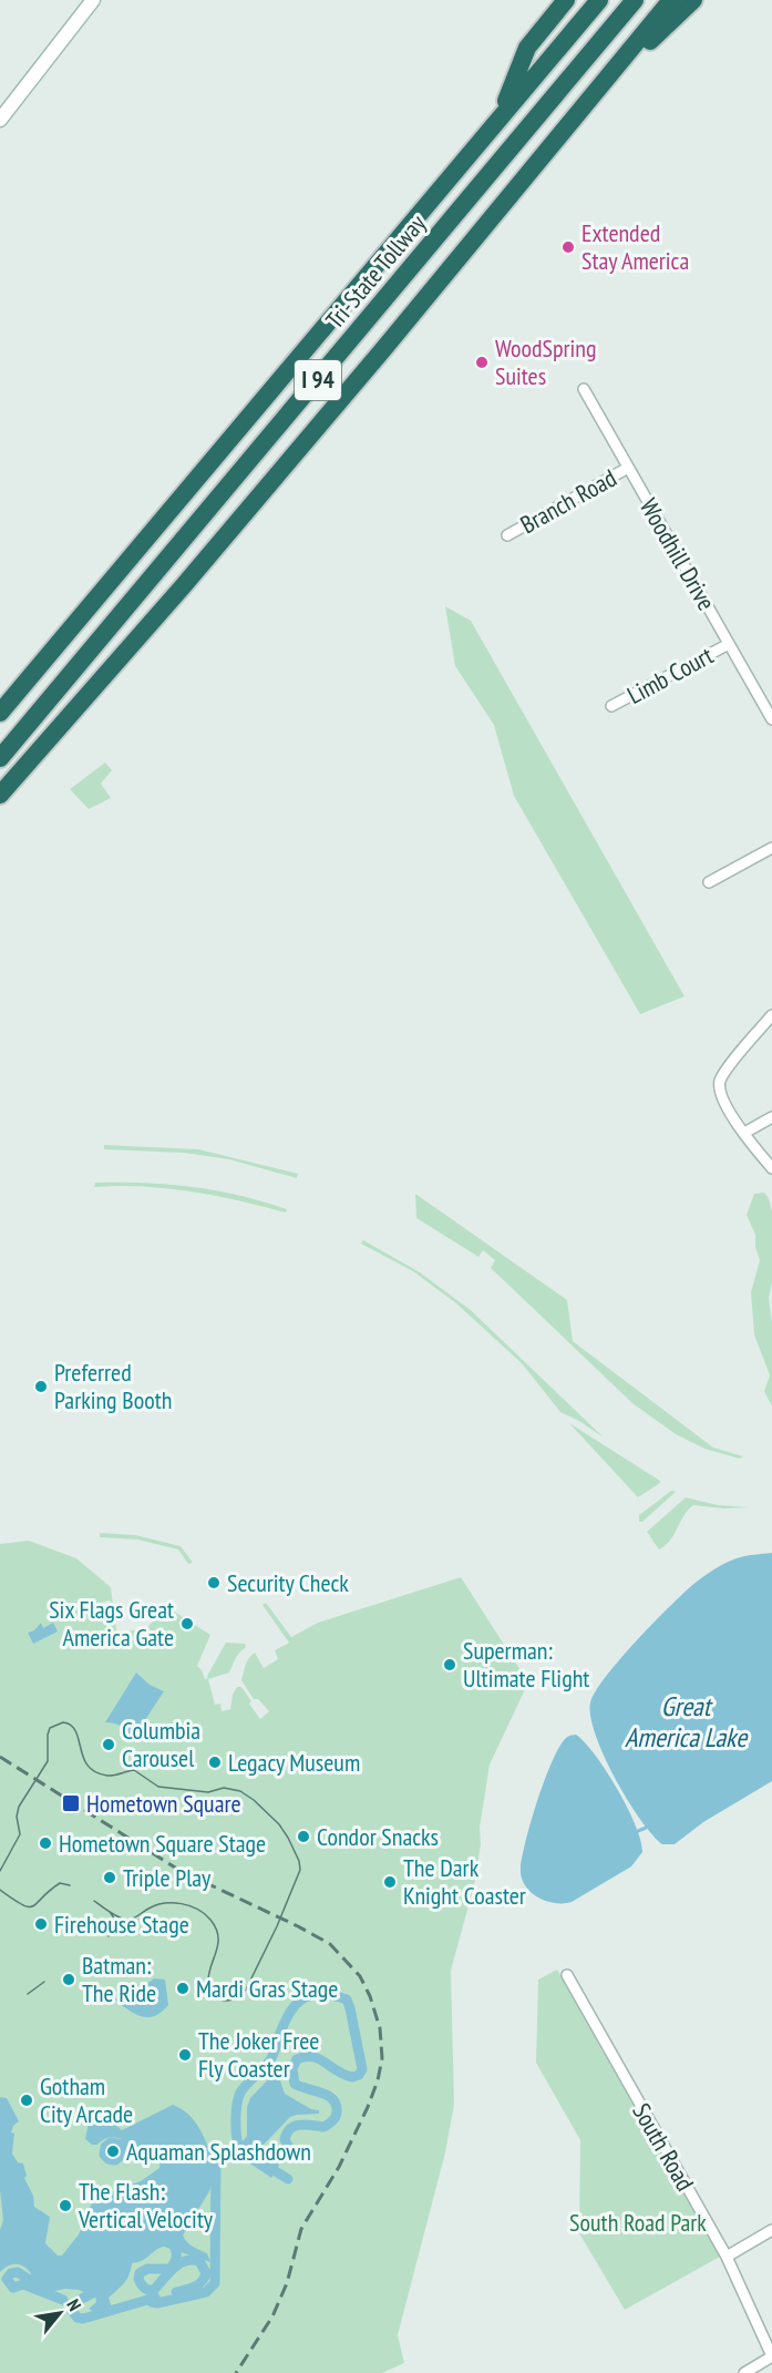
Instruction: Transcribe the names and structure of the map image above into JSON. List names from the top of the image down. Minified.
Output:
{"streets":{"highway":["Tri-State Tollway","I 94"],"street":["Branch Road","Woodhill Drive","Limb Court","South Road"]},"crossings":[["Branch Road","Woodhill Drive"],["Woodhill Drive","Limb Court"]],"water":["Great America Lake"],"parks":["South Road Park"],"places":{"other":["Extended Stay America","WoodSpring Suites","Preferred Parking Booth","Security Check","Six Flags Great America Gate","Superman: Ultimate Flight","Columbia Carousel","Legacy Museum","Condor Snacks","Hometown Square Stage","Triple Play","The Dark Knight Coaster","Firehouse Stage","Batman: The Ride","Mardi Gras Stage","The Joker Free Fly Coaster","Gotham City Arcade","Aquaman Splashdown","The Flash: Vertical Velocity"],"transit":["Hometown Square"]},"north":"top right"}
